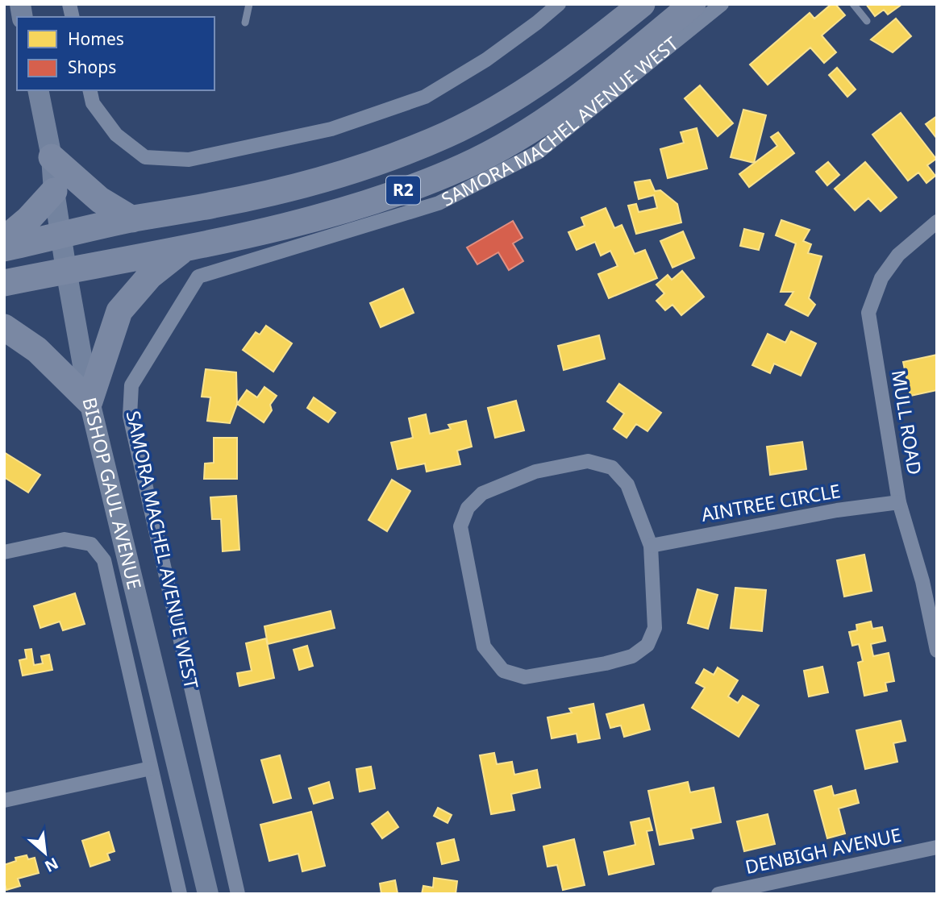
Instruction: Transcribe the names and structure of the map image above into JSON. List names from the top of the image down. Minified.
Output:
{"streets":{"highway":["SAMORA MACHEL AVENUE WEST","R2"],"main road":["BISHOP GAUL AVENUE"],"street":["MULL ROAD","AINTREE CIRCLE","DENBIGH AVENUE"]},"crossings":[["SAMORA MACHEL AVENUE WEST","R2"],["SAMORA MACHEL AVENUE WEST","BISHOP GAUL AVENUE"],["R2","BISHOP GAUL AVENUE"],["MULL ROAD","AINTREE CIRCLE"]],"legend":["Homes","Shops"],"north":"bottom right"}
